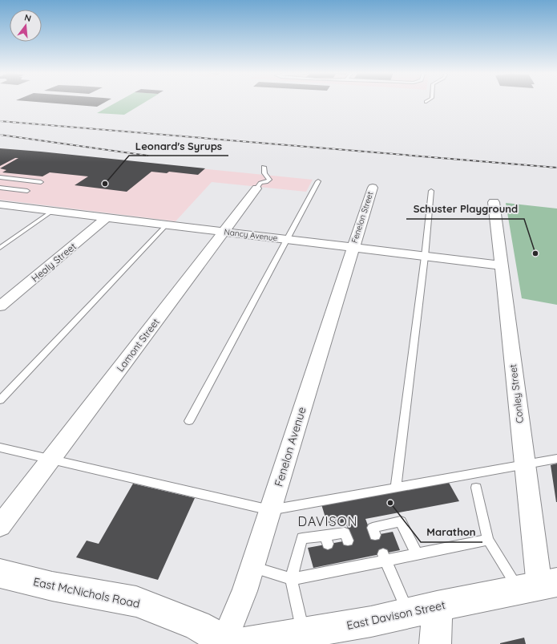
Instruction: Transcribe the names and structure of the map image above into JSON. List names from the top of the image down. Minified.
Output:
{"streets":{"main road":["East McNichols Road","East Davison Street"],"street":["Fenelon Street","Nancy Avenue","Healy Street","Lamont Street","Conley Street","Fenelon Avenue"]},"crossings":[["Fenelon Street","Nancy Avenue"],["Fenelon Street","Fenelon Avenue"],["Nancy Avenue","Healy Street"],["Nancy Avenue","Lamont Street"],["Nancy Avenue","Conley Street"],["Nancy Avenue","Fenelon Avenue"],["Conley Street","East Davison Street"],["Fenelon Avenue","East McNichols Road"]],"districts":["DAVISON"],"places":["Leonard's Syrups","Schuster Playground","Marathon"],"north":"top"}
